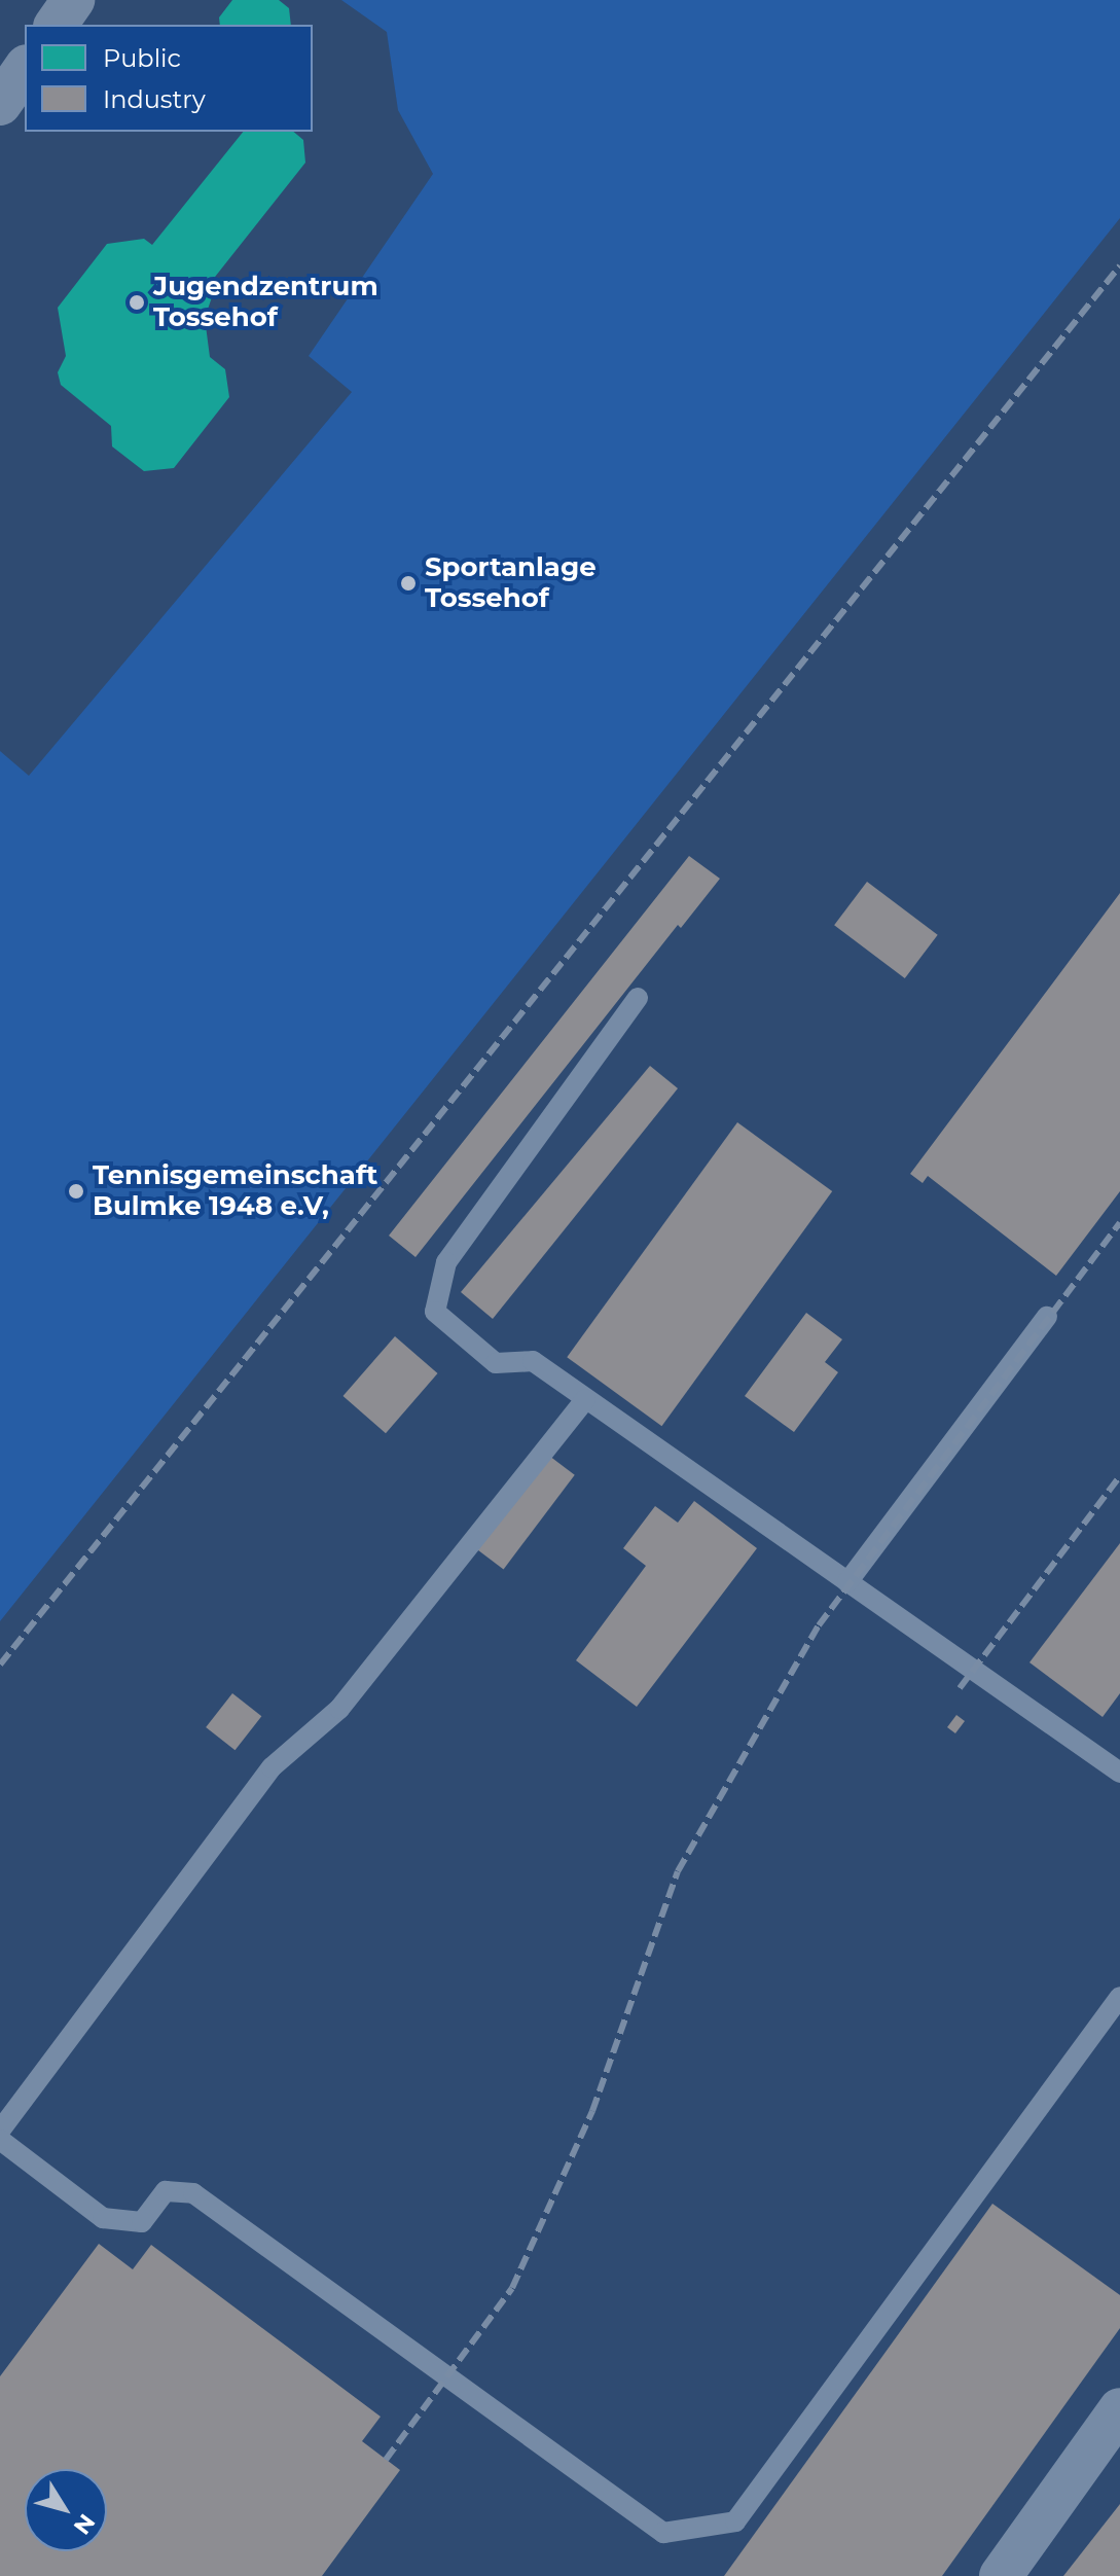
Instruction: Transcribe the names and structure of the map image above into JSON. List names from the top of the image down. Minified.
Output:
{"places":["Jugendzentrum Tossehof","Sportanlage Tossehof","Tennisgemeinschaft Bulmke 1948 e.V,"],"legend":["Public","Industry"],"north":"bottom right"}
